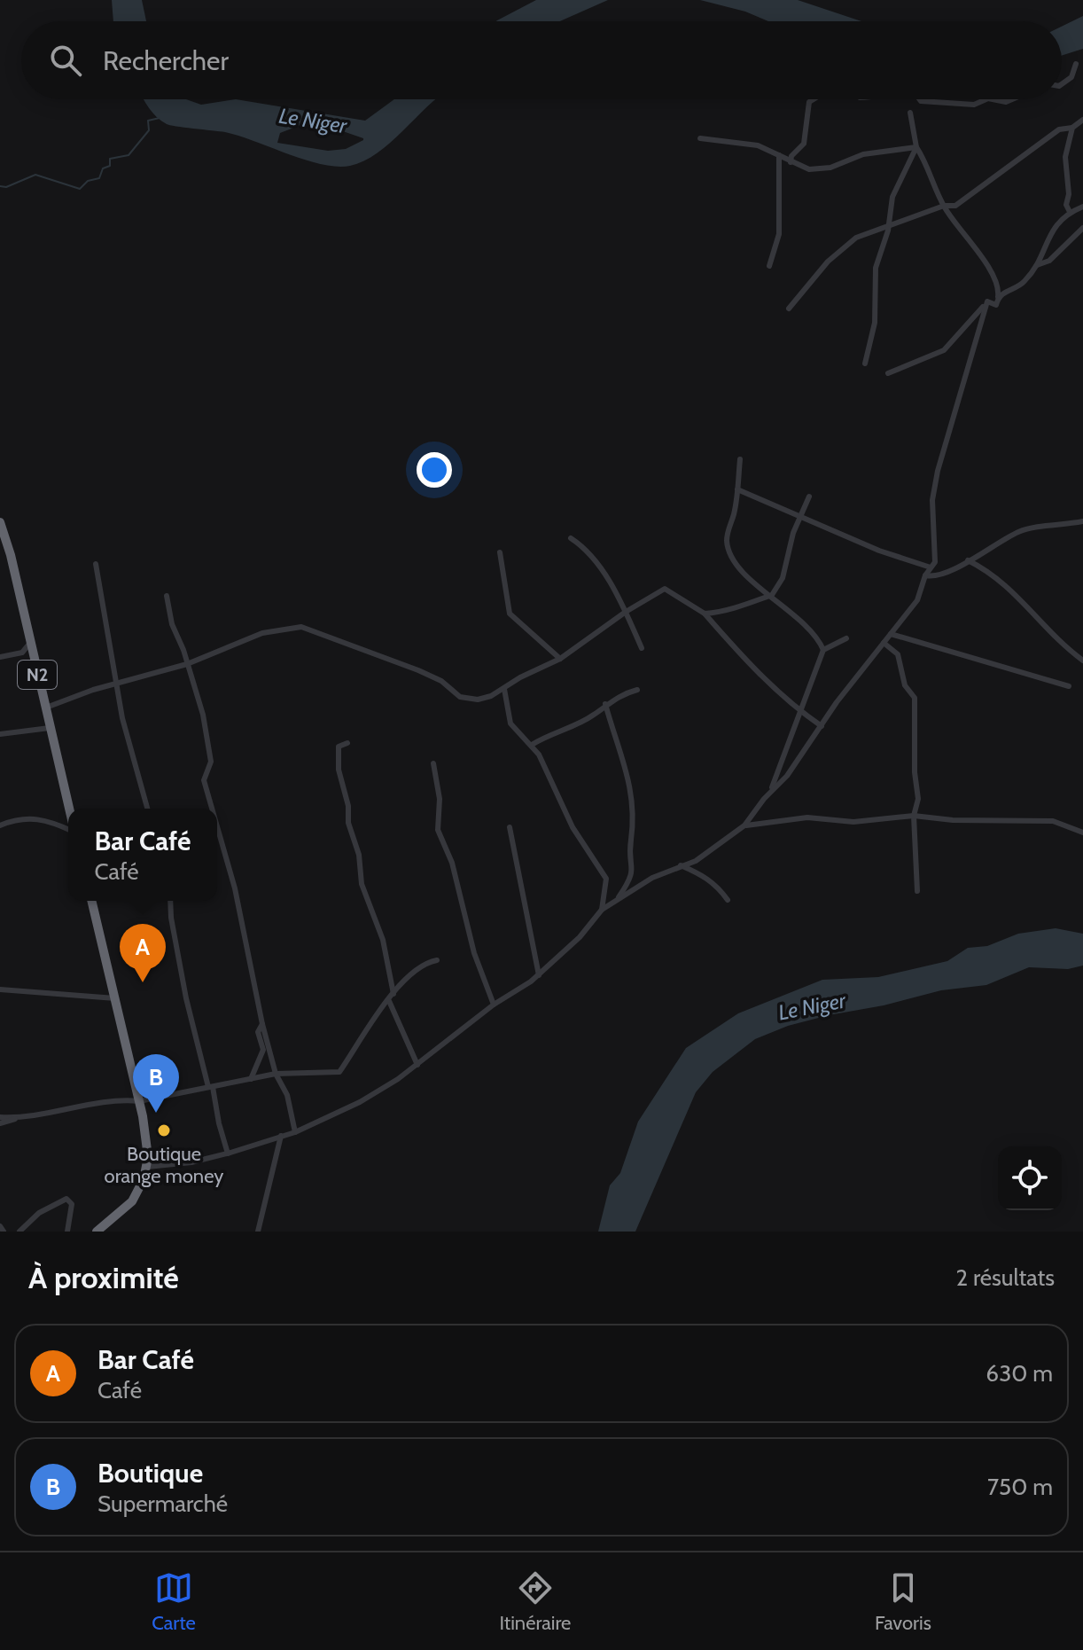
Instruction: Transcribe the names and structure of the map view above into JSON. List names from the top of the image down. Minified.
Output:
{"streets":{"highway":["N2"]},"water":["Le Niger"],"places":["Boutique orange money"],"page":{"search":"Rechercher","popup":["Bar Café","Café"],"pins":["A","B"],"heading":["À proximité","2 résultats"],"list":[{"mark":"A","name":"Bar Café","note":"Café","value":"630 m"},{"mark":"B","name":"Boutique","note":"Supermarché","value":"750 m"}],"nav":["Carte","Itinéraire","Favoris"]}}
